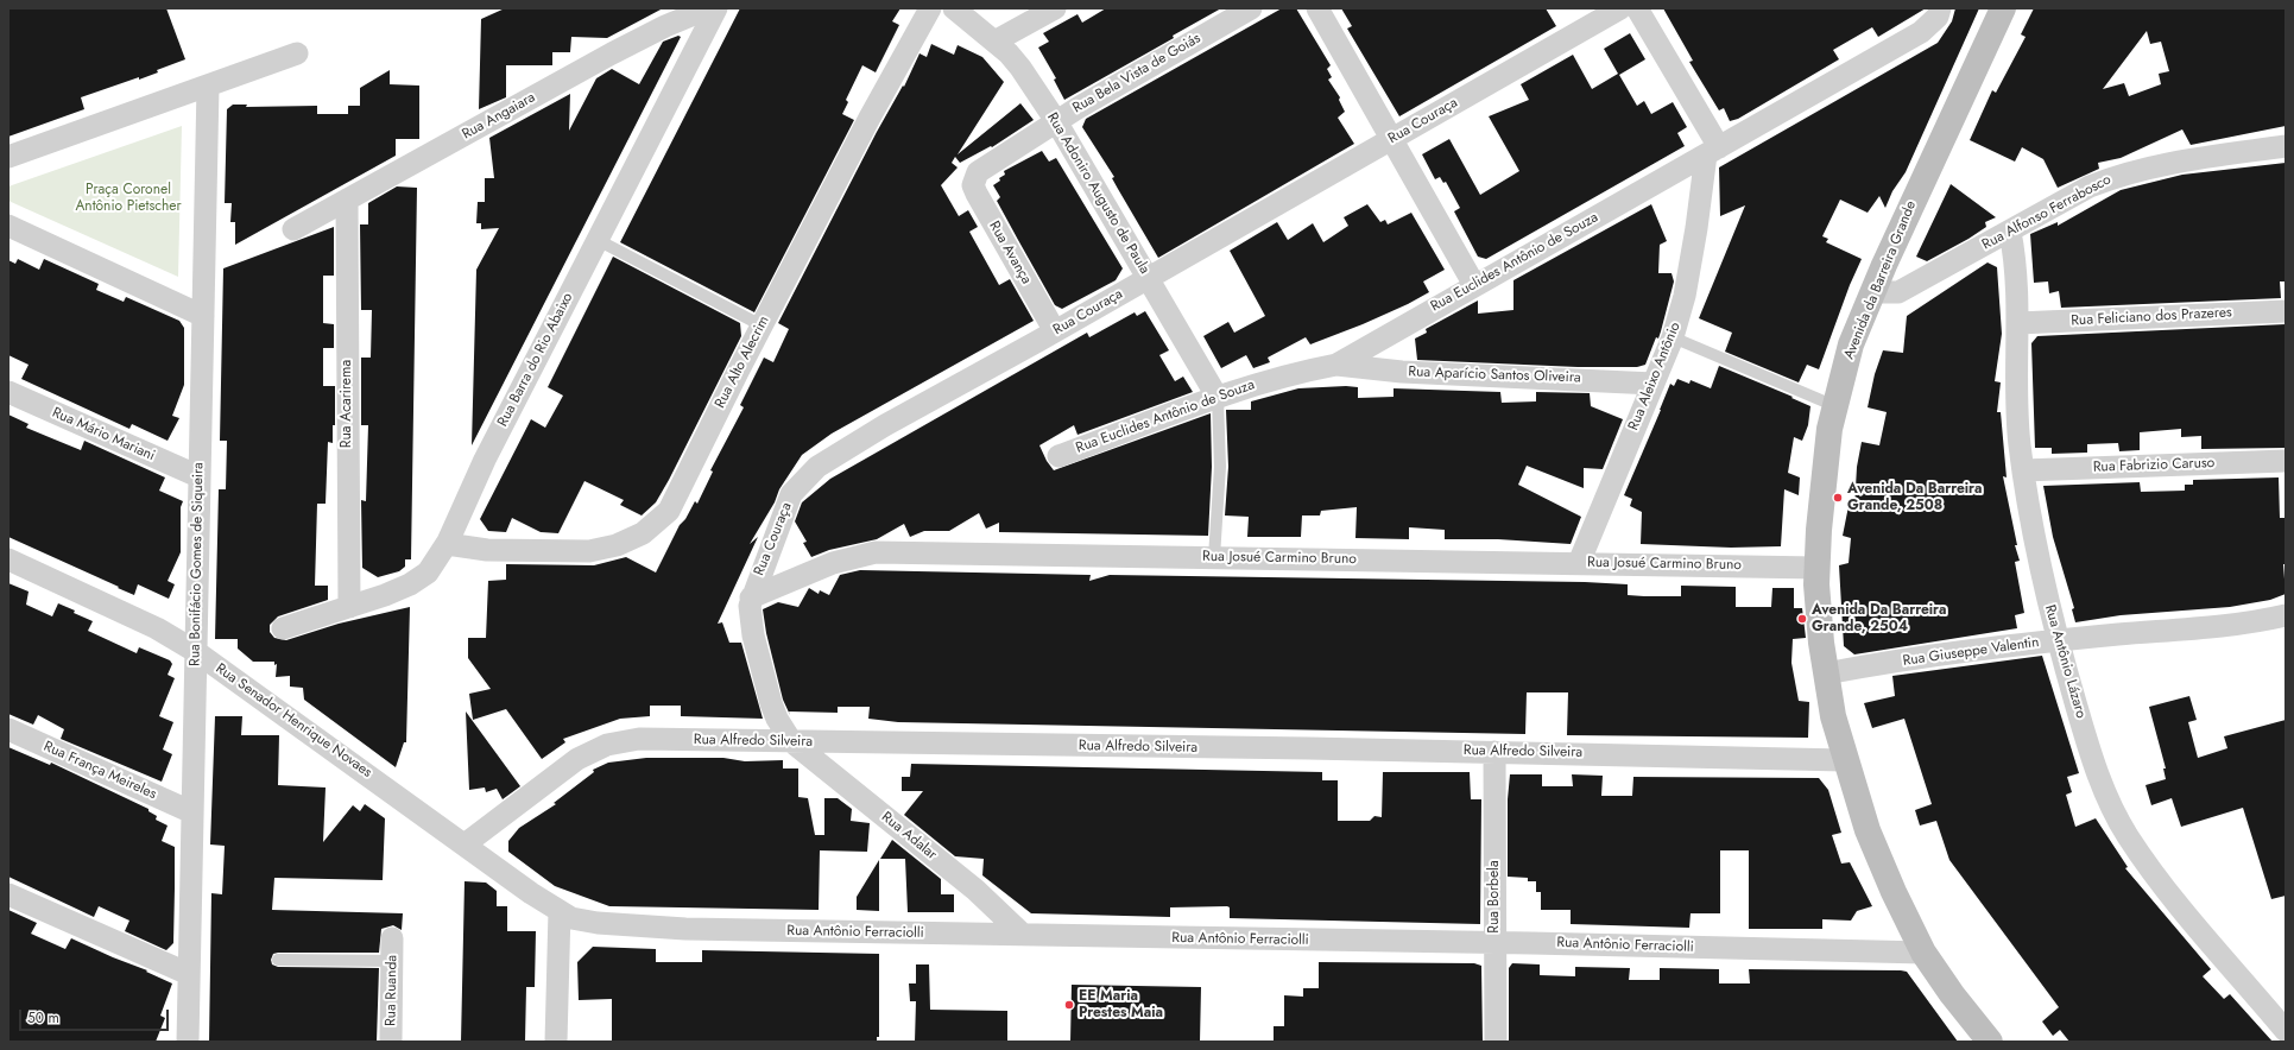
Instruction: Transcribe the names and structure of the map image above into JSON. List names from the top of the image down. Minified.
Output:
{"streets":{"main road":["Avenida da Barreira Grande"],"street":["Rua Bela Vista de Goiás","Rua Angaiara","Rua Couraça","Rua Adoniro Augusto de Paula","Rua Alfonso Ferrabosco","Rua Avança","Rua Euclides Antônio de Souza","Rua Feliciano dos Prazeres","Rua Barra do Rio Abaixo","Rua Alto Alecrim","Rua Aparício Santos Oliveira","Rua Aleixo Antônio","Rua Acarirema","Rua Mário Mariani","Rua Fabrizio Caruso","Rua Josué Carmino Bruno","Rua Bonifácio Gomes de Siqueira","Rua Giuseppe Valentin","Rua Antônio Lázaro","Rua Senador Henrique Novaes","Rua Alfredo Silveira","Rua França Meireles","Rua Adalar","Rua Borbela","Rua Antônio Ferraciolli","Rua Ruanda"]},"crossings":[["Rua Bela Vista de Goiás","Rua Adoniro Augusto de Paula"],["Rua Bela Vista de Goiás","Rua Avança"],["Rua Angaiara","Rua Acarirema"],["Rua Couraça","Rua Adoniro Augusto de Paula"],["Rua Couraça","Rua Avança"],["Rua Couraça","Rua Josué Carmino Bruno"],["Rua Couraça","Rua Alfredo Silveira"],["Rua Couraça","Rua Adalar"],["Rua Adoniro Augusto de Paula","Rua Euclides Antônio de Souza"],["Rua Alfonso Ferrabosco","Avenida da Barreira Grande"],["Rua Alfonso Ferrabosco","Rua Antônio Lázaro"],["Rua Euclides Antônio de Souza","Rua Aparício Santos Oliveira"],["Rua Euclides Antônio de Souza","Rua Aleixo Antônio"],["Avenida da Barreira Grande","Rua Josué Carmino Bruno"],["Avenida da Barreira Grande","Rua Giuseppe Valentin"],["Avenida da Barreira Grande","Rua Alfredo Silveira"],["Avenida da Barreira Grande","Rua Antônio Ferraciolli"],["Rua Feliciano dos Prazeres","Rua Antônio Lázaro"],["Rua Barra do Rio Abaixo","Rua Alto Alecrim"],["Rua Barra do Rio Abaixo","Rua Acarirema"],["Rua Aparício Santos Oliveira","Rua Aleixo Antônio"],["Rua Aleixo Antônio","Rua Josué Carmino Bruno"],["Rua Mário Mariani","Rua Bonifácio Gomes de Siqueira"],["Rua Fabrizio Caruso","Rua Antônio Lázaro"],["Rua Bonifácio Gomes de Siqueira","Rua Senador Henrique Novaes"],["Rua Bonifácio Gomes de Siqueira","Rua França Meireles"],["Rua Giuseppe Valentin","Rua Antônio Lázaro"],["Rua Senador Henrique Novaes","Rua Alfredo Silveira"],["Rua Senador Henrique Novaes","Rua Antônio Ferraciolli"],["Rua Alfredo Silveira","Rua Adalar"],["Rua Alfredo Silveira","Rua Borbela"],["Rua Adalar","Rua Antônio Ferraciolli"],["Rua Borbela","Rua Antônio Ferraciolli"]],"parks":["Praça Coronel Antônio Pietscher"],"places":["Avenida Da Barreira Grande, 2508","Avenida Da Barreira Grande, 2504","EE Maria Prestes Maia"],"scale_bar":"50 m"}
